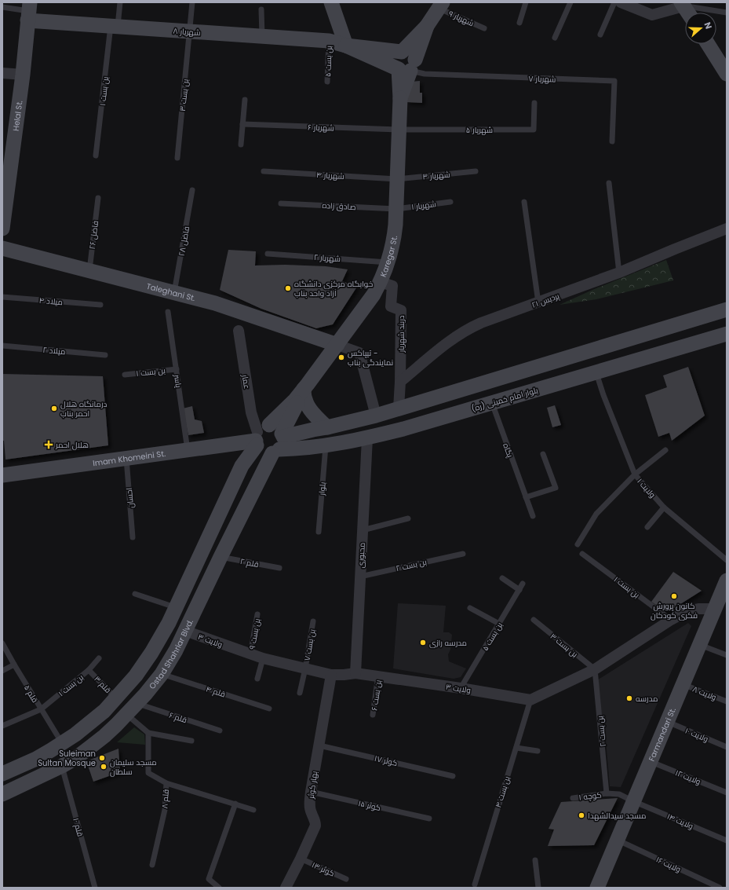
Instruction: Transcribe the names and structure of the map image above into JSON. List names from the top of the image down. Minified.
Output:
{"streets":{"main road":["شهریار ۸","Helal St.","Karegar St.","Taleghani St.","بلوار امام خمینی (ره)","Imam Khomeini St.","Ostad Shahriar Blvd.","Farmandari St."],"street":["پردیس ۲۱","دربند شهریار","عمار","محبوری","ولایت ۳","بهار کوثر"],"lane":["شهریار ۹","بن بست ۵","شهریار ۷","بن بست ۱","بن بست ۳","شهریار ۶","شهریار ۵","شهریار ۴","شهریار ۳","شهریار ۱","صادق زاده","فاضل ۲۶","فاضل ۲۸","شهریار ۲","میلاد ۴","میلاد ۲","یاسر","پگاه","ولایت ۱","بلوار","احسان","قلم ۲","بن بست ۲","بن بست ۹","بن بست ۷","قلم ۳","قلم ۴","ولایت ۸","قلم ۵","بن بست ۶","قلم ۶","ولایت ۱۰","کوثر ۱۷","ولایت ۱۲","بن بست ۴","کوچه ۱","قلم ۸","کوثر ۱۵","ولایت ۱۴","قلم ۱۰","ولایت ۱۶","کوثر ۱۳"]},"crossings":[["شهریار ۸","بن بست ۵"],["شهریار ۸","شهریار ۷"],["شهریار ۸","بن بست ۱"],["شهریار ۸","بن بست ۳"],["شهریار ۸","Helal St."],["شهریار ۸","Karegar St."],["بن بست ۵","ولایت ۳"],["شهریار ۷","Karegar St."],["بن بست ۱","یاسر"],["بن بست ۱","قلم ۳"],["بن بست ۱","قلم ۵"],["بن بست ۳","بن بست ۲"],["شهریار ۶","شهریار ۵"],["شهریار ۶","Karegar St."],["شهریار ۵","Karegar St."],["شهریار ۴","شهریار ۳"],["شهریار ۴","Karegar St."],["شهریار ۳","Karegar St."],["شهریار ۱","صادق زاده"],["شهریار ۱","Karegar St."],["صادق زاده","Karegar St."],["فاضل ۲۶","Taleghani St."],["فاضل ۲۸","Taleghani St."],["Karegar St.","شهریار ۲"],["Karegar St.","Taleghani St."],["Karegar St.","دربند شهریار"],["Karegar St.","Ostad Shahriar Blvd."],["پردیس ۲۱","دربند شهریار"],["یاسر","Imam Khomeini St."],["عمار","Imam Khomeini St."],["عمار","Ostad Shahriar Blvd."],["بلوار امام خمینی (ره)","پگاه"],["بلوار امام خمینی (ره)","ولایت ۱"],["بلوار امام خمینی (ره)","بلوار"],["بلوار امام خمینی (ره)","محبوری"],["بلوار امام خمینی (ره)","Ostad Shahriar Blvd."],["Imam Khomeini St.","احسان"],["Imam Khomeini St.","Ostad Shahriar Blvd."],["محبوری","بن بست ۲"],["محبوری","ولایت ۳"],["قلم ۲","Ostad Shahriar Blvd."],["بن بست ۲","کوچه ۱"],["بن بست ۹","ولایت ۳"],["ولایت ۳","بن بست ۷"],["ولایت ۳","Ostad Shahriar Blvd."],["ولایت ۳","بن بست ۶"],["ولایت ۳","بهار کوثر"],["ولایت ۳","بن بست ۴"],["Ostad Shahriar Blvd.","قلم ۳"],["Ostad Shahriar Blvd.","قلم ۴"],["Ostad Shahriar Blvd.","قلم ۵"],["Ostad Shahriar Blvd.","قلم ۶"],["Ostad Shahriar Blvd.","قلم ۱۰"],["ولایت ۸","Farmandari St."],["Farmandari St.","ولایت ۱۰"],["Farmandari St.","ولایت ۱۲"],["Farmandari St.","کوچه ۱"],["Farmandari St.","ولایت ۱۴"],["Farmandari St.","ولایت ۱۶"],["کوثر ۱۷","بهار کوثر"],["بهار کوثر","کوثر ۱۵"],["بهار کوثر","کوثر ۱۳"],["کوچه ۱","ولایت ۱۴"]],"places":{"other":["خوابگاه مرکزی دانشگاه آزاد واحد بناب","تیپاکس - نمایندگی بناب","درمانگاه هلال احمر بناب","کانون پرورش فکری کودکان","مدرسه رازی","مدرسه","Suleiman Sultan Mosque","مسجد سلیمان سلطان","مسجد سیدالشهدا"],"health":["هلال احمر"]},"north":"right"}
